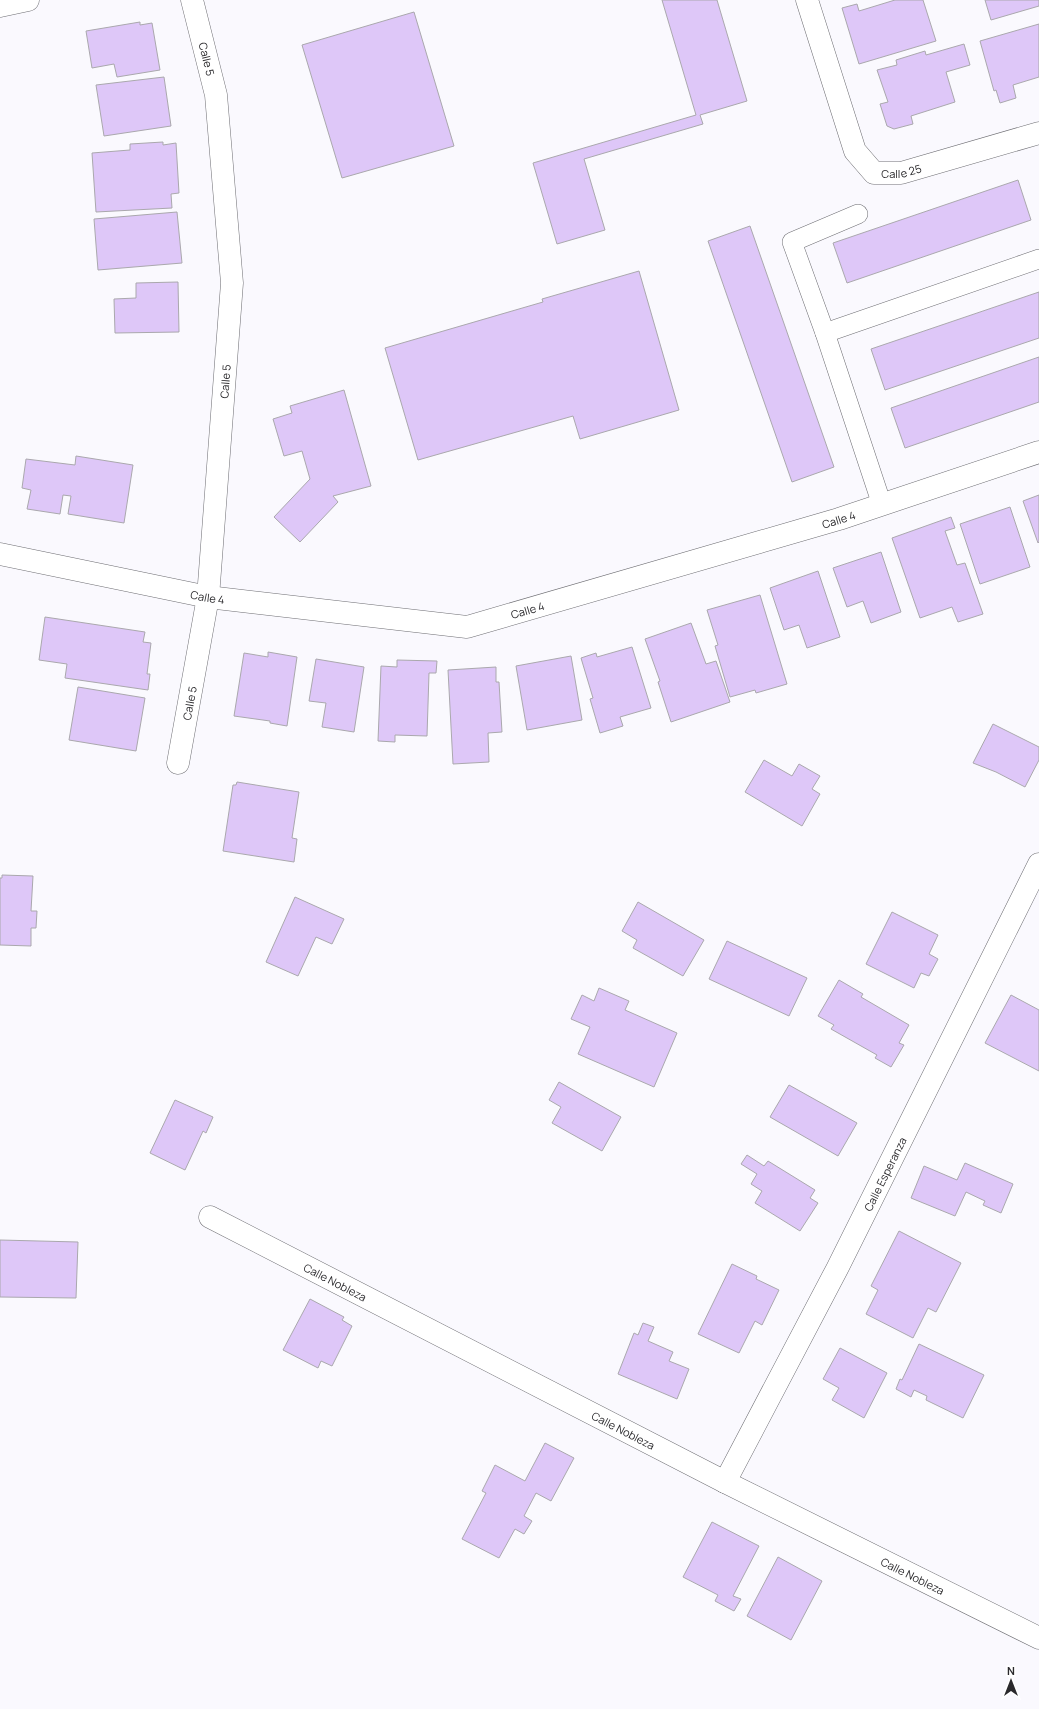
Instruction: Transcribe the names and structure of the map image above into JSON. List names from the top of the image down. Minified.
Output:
{"streets":{"street":["Calle 5","Calle 25","Calle 4","Calle Esperanza","Calle Nobleza"]},"crossings":[["Calle 5","Calle 4"],["Calle Esperanza","Calle Nobleza"]],"north":"top"}
